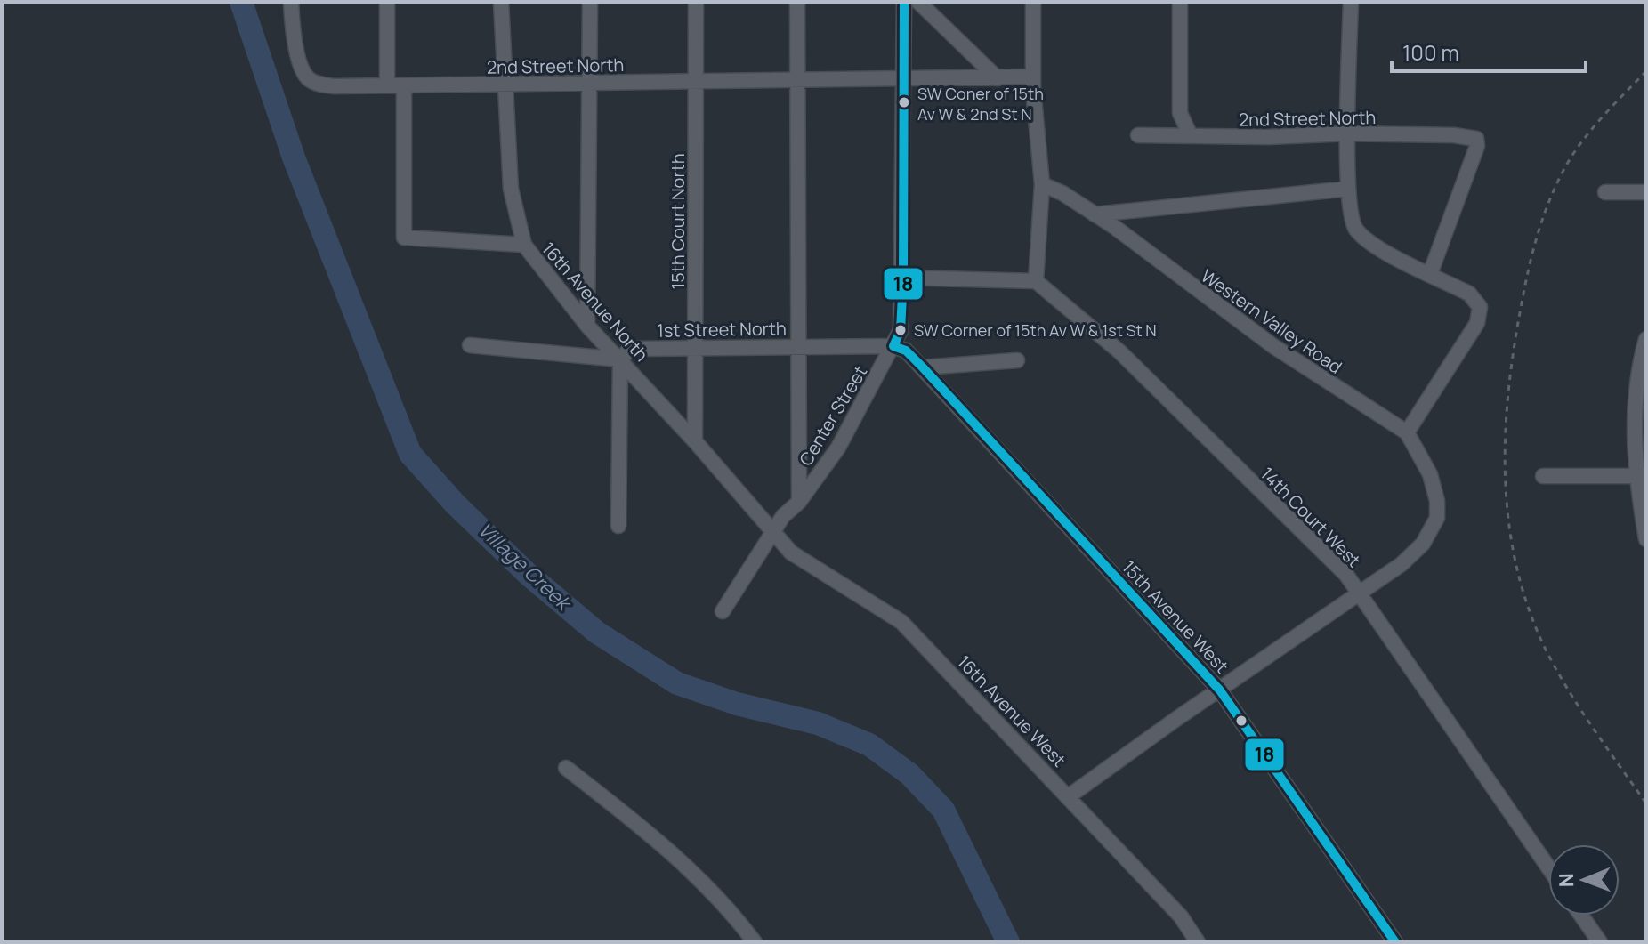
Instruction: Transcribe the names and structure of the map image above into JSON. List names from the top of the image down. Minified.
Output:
{"streets":{"street":["2nd Street North","15th Court North","16th Avenue North","Western Valley Road","1st Street North","Center Street","14th Court West","15th Avenue West","16th Avenue West"]},"crossings":[["2nd Street North","15th Court North"],["2nd Street North","16th Avenue North"],["2nd Street North","Center Street"],["15th Court North","16th Avenue North"],["15th Court North","1st Street North"],["16th Avenue North","1st Street North"],["16th Avenue North","Center Street"],["16th Avenue North","16th Avenue West"],["Western Valley Road","14th Court West"],["1st Street North","Center Street"],["1st Street North","15th Avenue West"],["Center Street","15th Avenue West"],["Center Street","16th Avenue West"]],"water":["Village Creek"],"places":["SW Coner of 15th Av W & 2nd St N","SW Corner of 15th Av W & 1st St N"],"lines":["transit line 18"],"scale_bar":"100 m","north":"left"}
